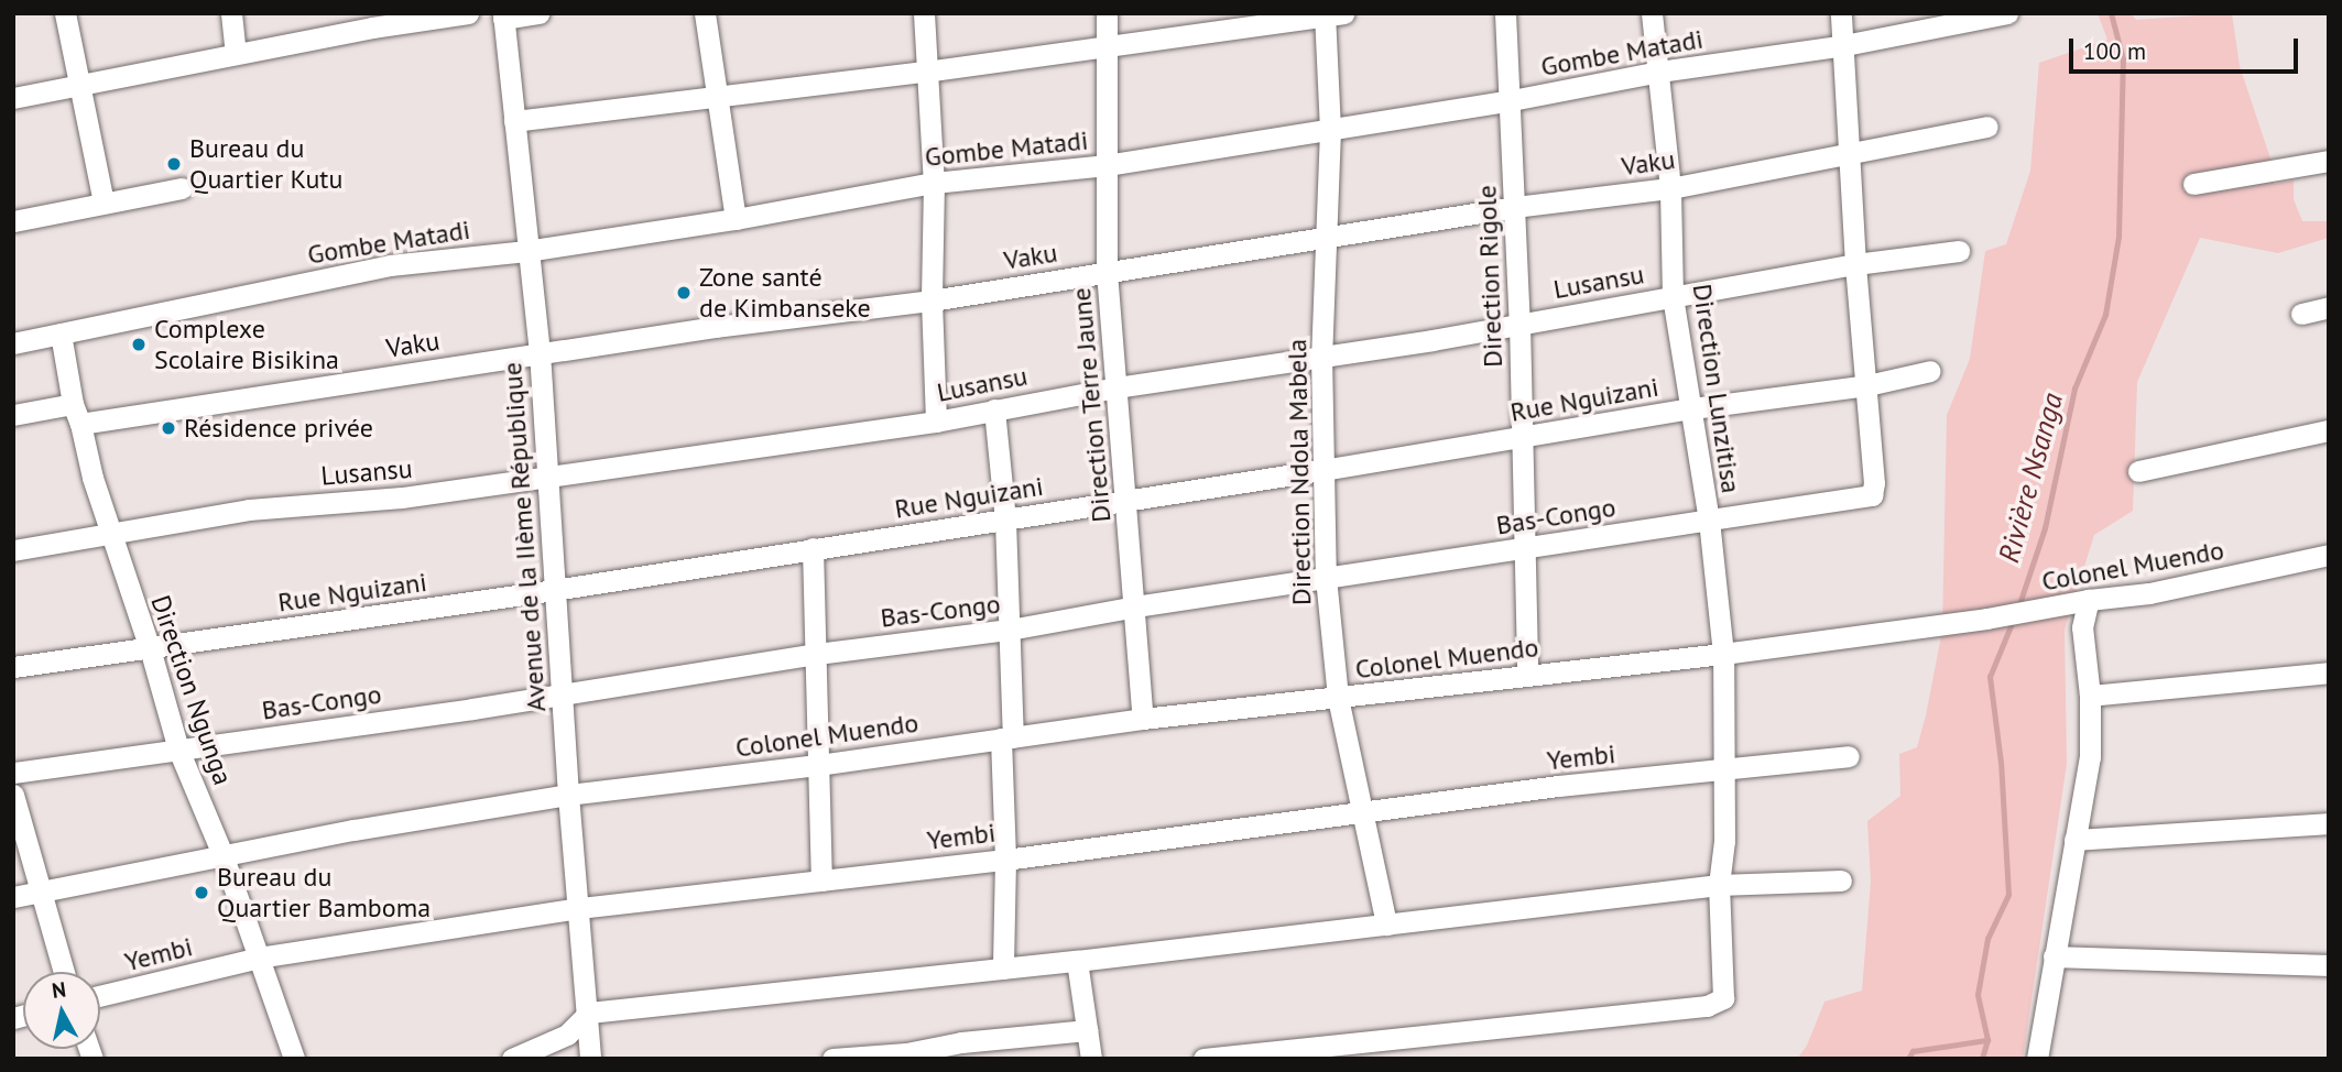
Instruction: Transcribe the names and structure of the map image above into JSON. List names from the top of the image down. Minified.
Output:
{"streets":{"street":["Gombe Matadi","Vaku","Direction Rigole","Lusansu","Direction Lunzitisa","Rue Nguizani","Direction Terre Jaune","Direction Ndola Mabela","Bas-Congo","Avenue de la IIème République","Colonel Muendo","Direction Ngunga","Yembi"]},"crossings":[["Gombe Matadi","Direction Rigole"],["Gombe Matadi","Direction Lunzitisa"],["Gombe Matadi","Direction Terre Jaune"],["Gombe Matadi","Direction Ndola Mabela"],["Gombe Matadi","Avenue de la IIème République"],["Gombe Matadi","Direction Ngunga"],["Vaku","Direction Rigole"],["Vaku","Direction Lunzitisa"],["Vaku","Direction Terre Jaune"],["Vaku","Direction Ndola Mabela"],["Vaku","Avenue de la IIème République"],["Vaku","Direction Ngunga"],["Direction Rigole","Lusansu"],["Direction Rigole","Rue Nguizani"],["Direction Rigole","Bas-Congo"],["Direction Rigole","Colonel Muendo"],["Lusansu","Direction Lunzitisa"],["Lusansu","Direction Terre Jaune"],["Lusansu","Direction Ndola Mabela"],["Lusansu","Avenue de la IIème République"],["Lusansu","Direction Ngunga"],["Direction Lunzitisa","Rue Nguizani"],["Direction Lunzitisa","Bas-Congo"],["Direction Lunzitisa","Colonel Muendo"],["Direction Lunzitisa","Yembi"],["Rue Nguizani","Direction Terre Jaune"],["Rue Nguizani","Direction Ndola Mabela"],["Rue Nguizani","Bas-Congo"],["Rue Nguizani","Avenue de la IIème République"],["Rue Nguizani","Direction Ngunga"],["Direction Terre Jaune","Bas-Congo"],["Direction Terre Jaune","Colonel Muendo"],["Direction Ndola Mabela","Bas-Congo"],["Direction Ndola Mabela","Colonel Muendo"],["Direction Ndola Mabela","Yembi"],["Bas-Congo","Avenue de la IIème République"],["Bas-Congo","Direction Ngunga"],["Avenue de la IIème République","Colonel Muendo"],["Avenue de la IIème République","Yembi"],["Colonel Muendo","Direction Ngunga"],["Direction Ngunga","Yembi"]],"water":["Rivière Nsanga"],"places":["Bureau du Quartier Kutu","Zone santé de Kimbanseke","Complexe Scolaire Bisikina","Résidence privée","Bureau du Quartier Bamboma"],"scale_bar":"100 m","north":"top"}
